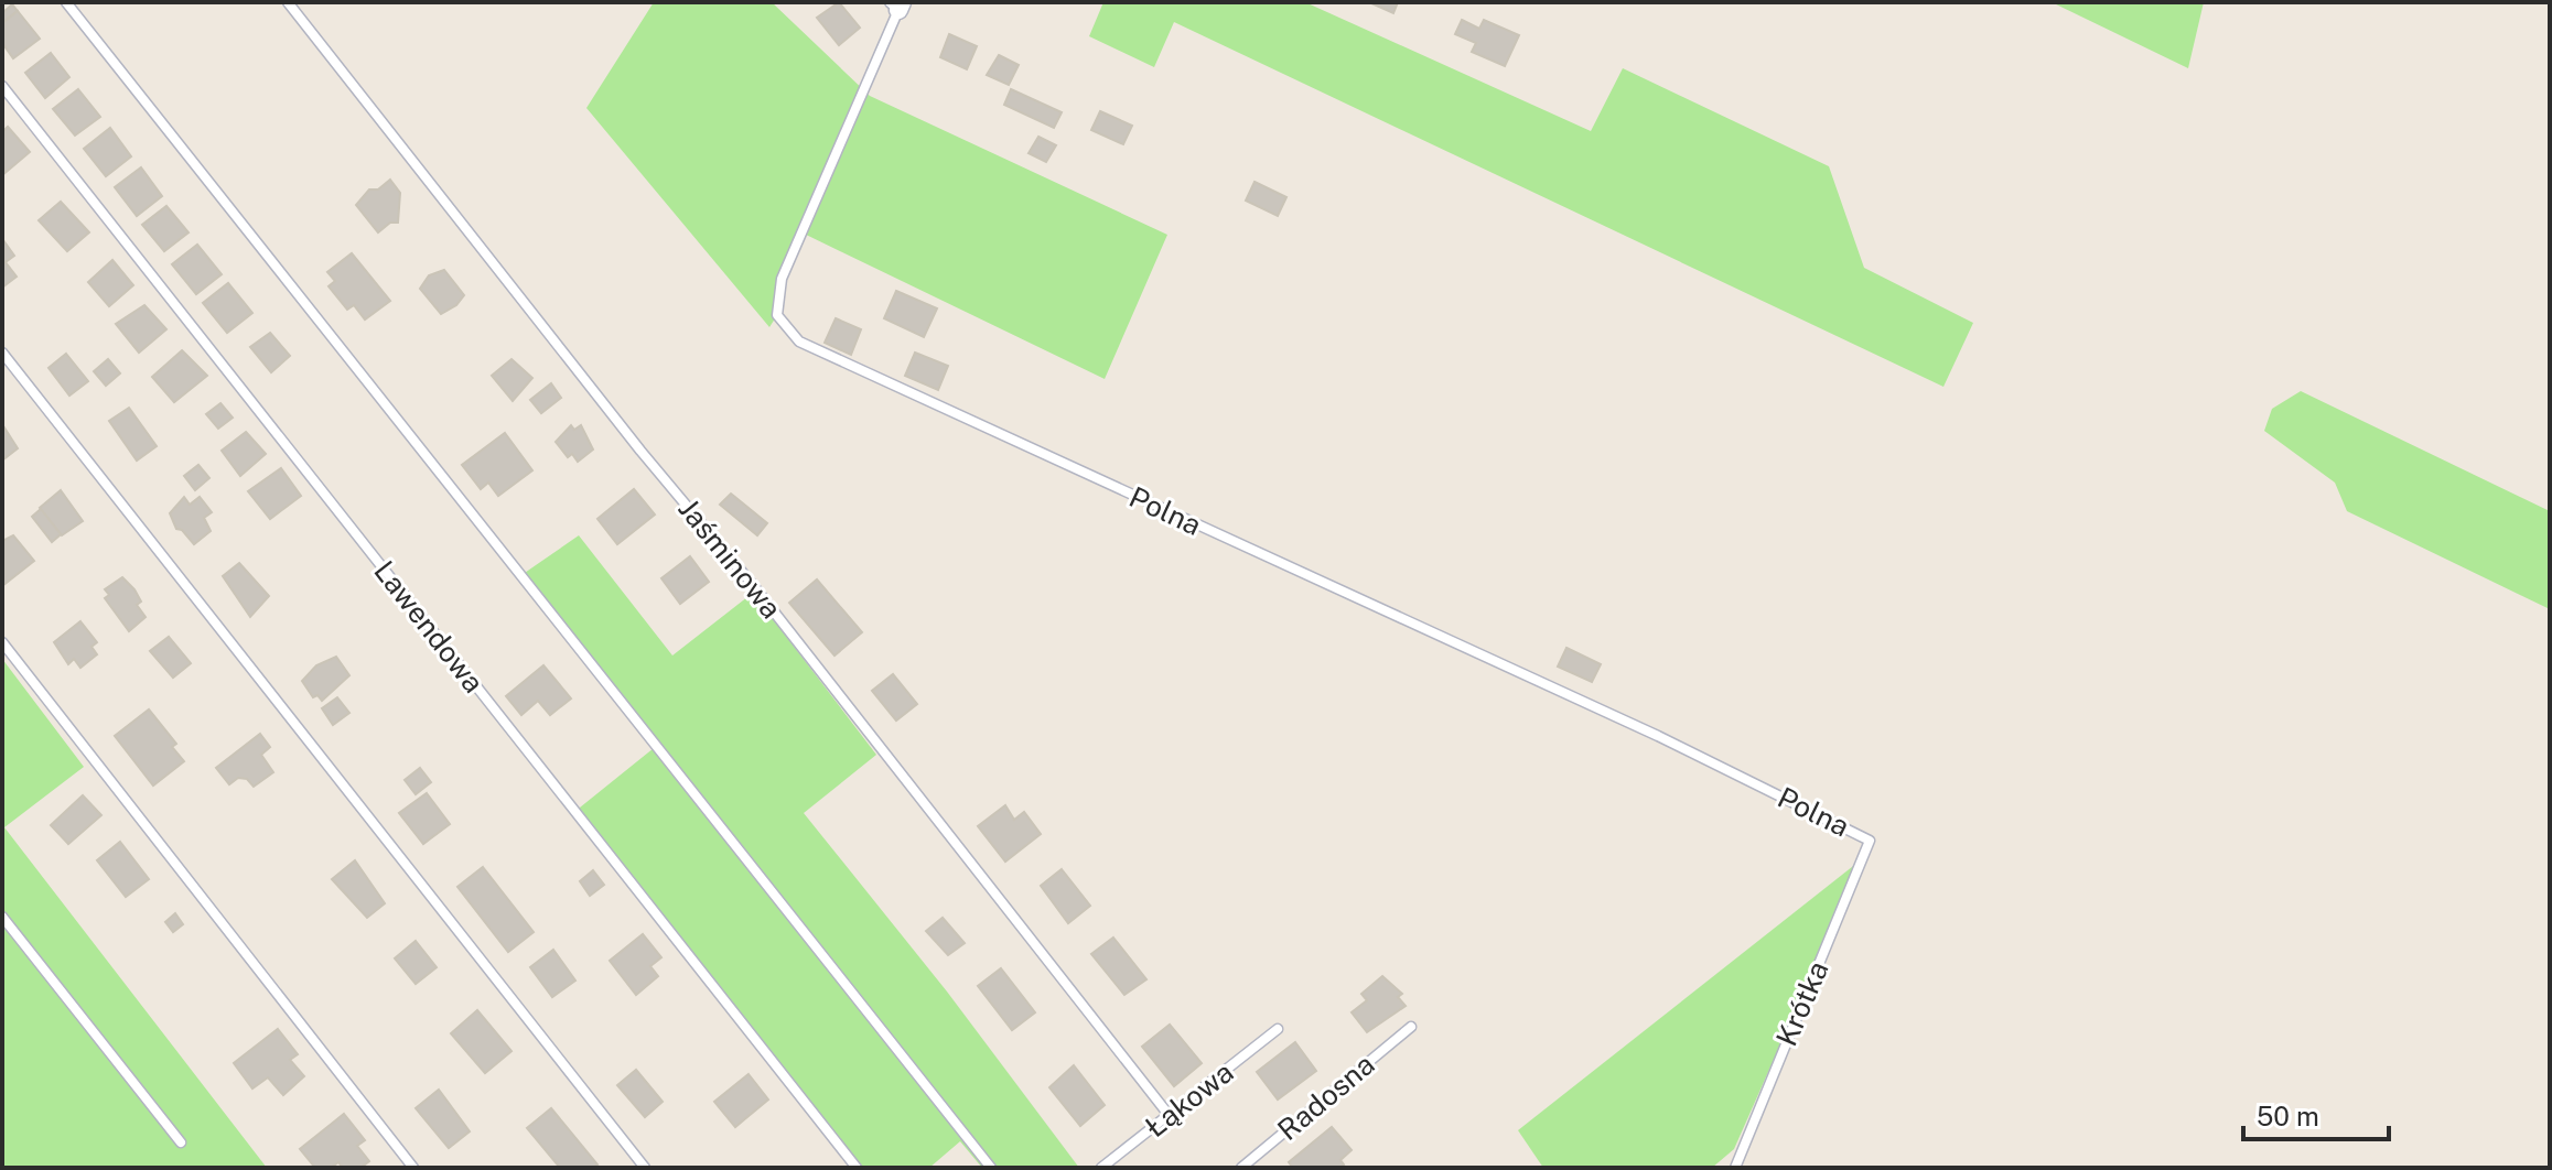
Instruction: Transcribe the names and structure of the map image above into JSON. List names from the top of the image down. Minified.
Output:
{"streets":{"lane":["Polna","Jaśminowa","Lawendowa","Krótka","Radosna","Łąkowa"]},"crossings":[["Polna","Krótka"],["Jaśminowa","Łąkowa"]],"scale_bar":"50 m"}
